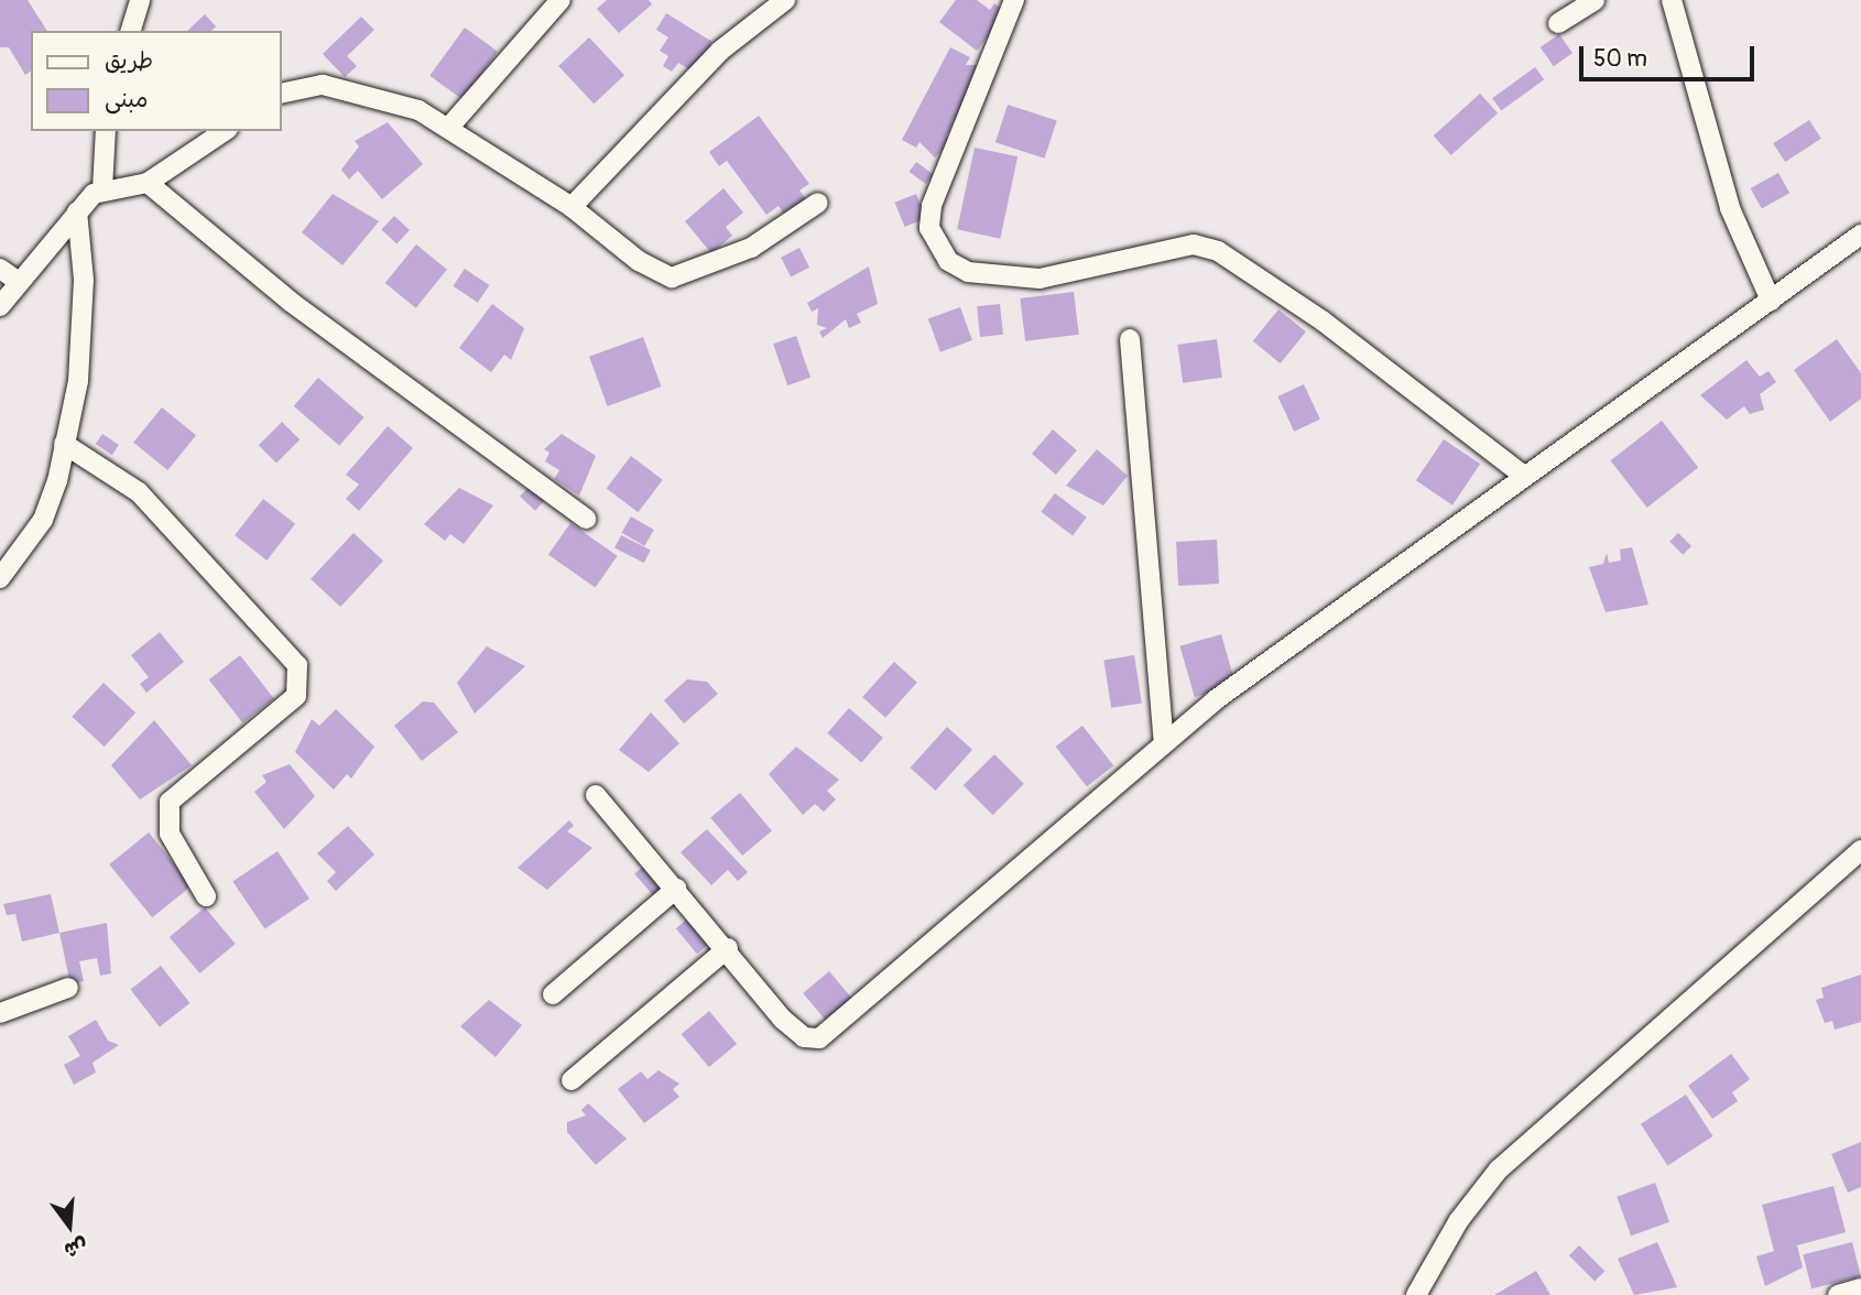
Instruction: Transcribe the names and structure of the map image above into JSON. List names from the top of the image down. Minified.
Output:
{"legend":["طريق","مبنى"],"scale_bar":"50 m","north":"bottom"}
